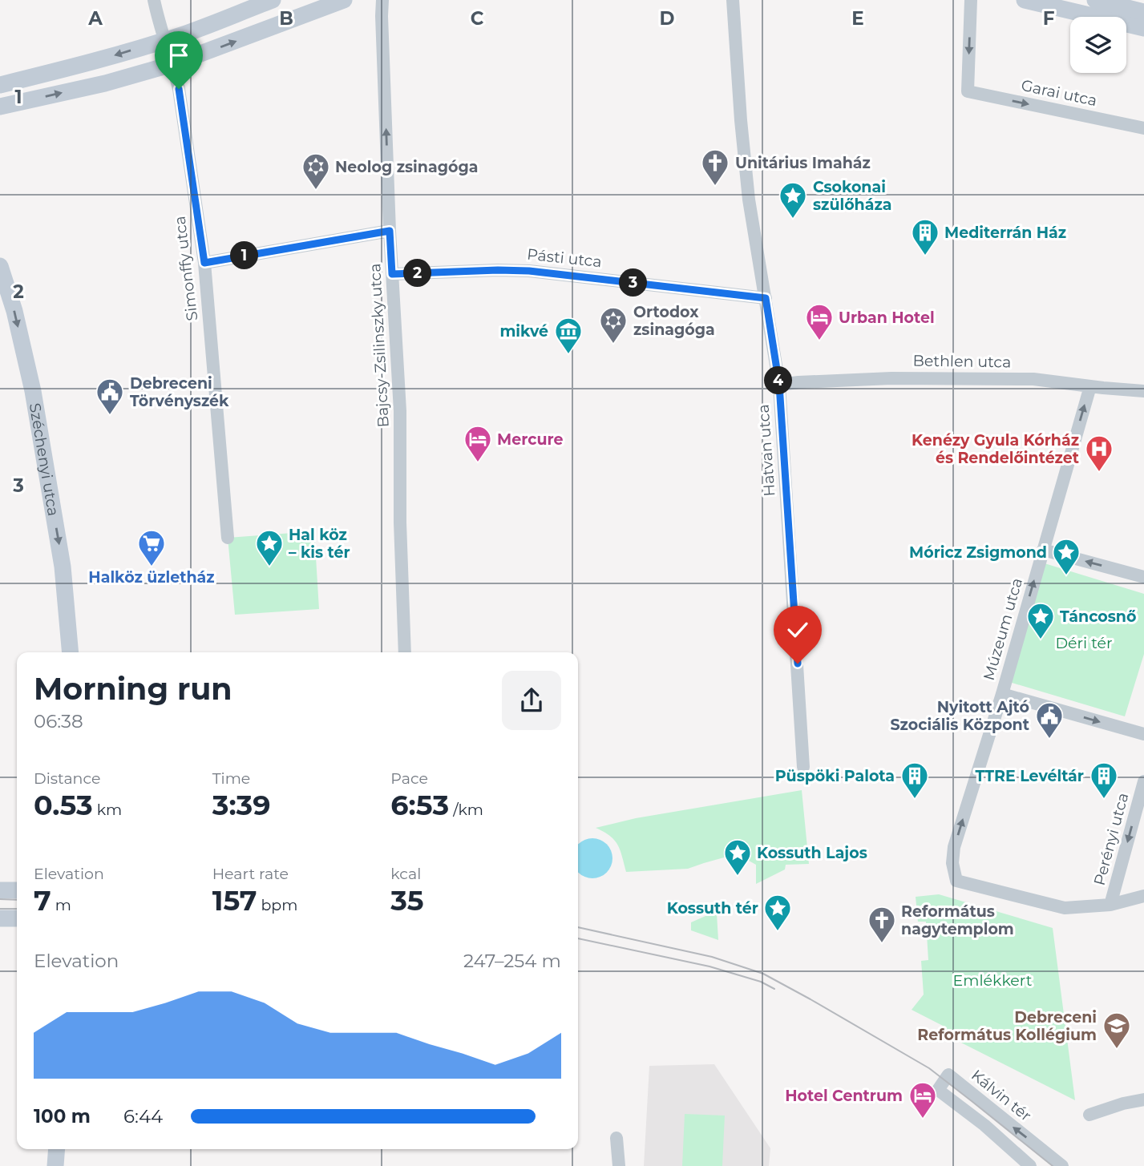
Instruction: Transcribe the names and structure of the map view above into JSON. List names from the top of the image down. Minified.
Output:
{"streets":{"street":["Garai utca","Pásti utca","Simonffy utca","Bajcsy-Zsilinszky utca","Bethlen utca","Hatvan utca","Széchenyi utca","Múzeum utca","Perényi utca","Kálvin tér"]},"crossings":[["Pásti utca","Bajcsy-Zsilinszky utca"],["Pásti utca","Hatvan utca"],["Bethlen utca","Hatvan utca"],["Bethlen utca","Múzeum utca"],["Múzeum utca","Perényi utca"]],"one_way":["Bajcsy-Zsilinszky utca","Széchenyi utca","Perényi utca"],"parks":["Déri tér","Emlékkert"],"places":{"church":["Unitárius Imaház","Református nagytemplom"],"synagogue":["Neolog zsinagóga","Ortodox zsinagóga"],"place":["Csokonai szülőháza","Hal köz – kis tér","Móricz Zsigmond","Táncosnő","Kossuth Lajos","Kossuth tér"],"building":["Mediterrán Ház","Püspöki Palota","TTRE Levéltár"],"hotel":["Urban Hotel","Mercure","Hotel Centrum"],"museum":["mikvé"],"public building":["Debreceni Törvényszék","Nyitott Ajtó Szociális Központ"],"hospital":["Kenézy Gyula Kórház és Rendelőintézet"],"supermarket":["Halköz üzletház"],"school or university":["Debreceni Református Kollégium"]},"page":{"pins":["1","2","3","4"],"heading":["Morning run","06:38"],"stats":[["Distance","0.53 km"],["Time","3:39"],["Pace","6:53 /km"],["Elevation","7 m"],["Heart rate","157 bpm"],["kcal","35"]],"chart":["Elevation","247–254 m"],"list":[{"name":"100 m","note":"6:44"}]},"grid":{"columns":["A","B","C","D","E","F"],"rows":["1","2","3"]}}
